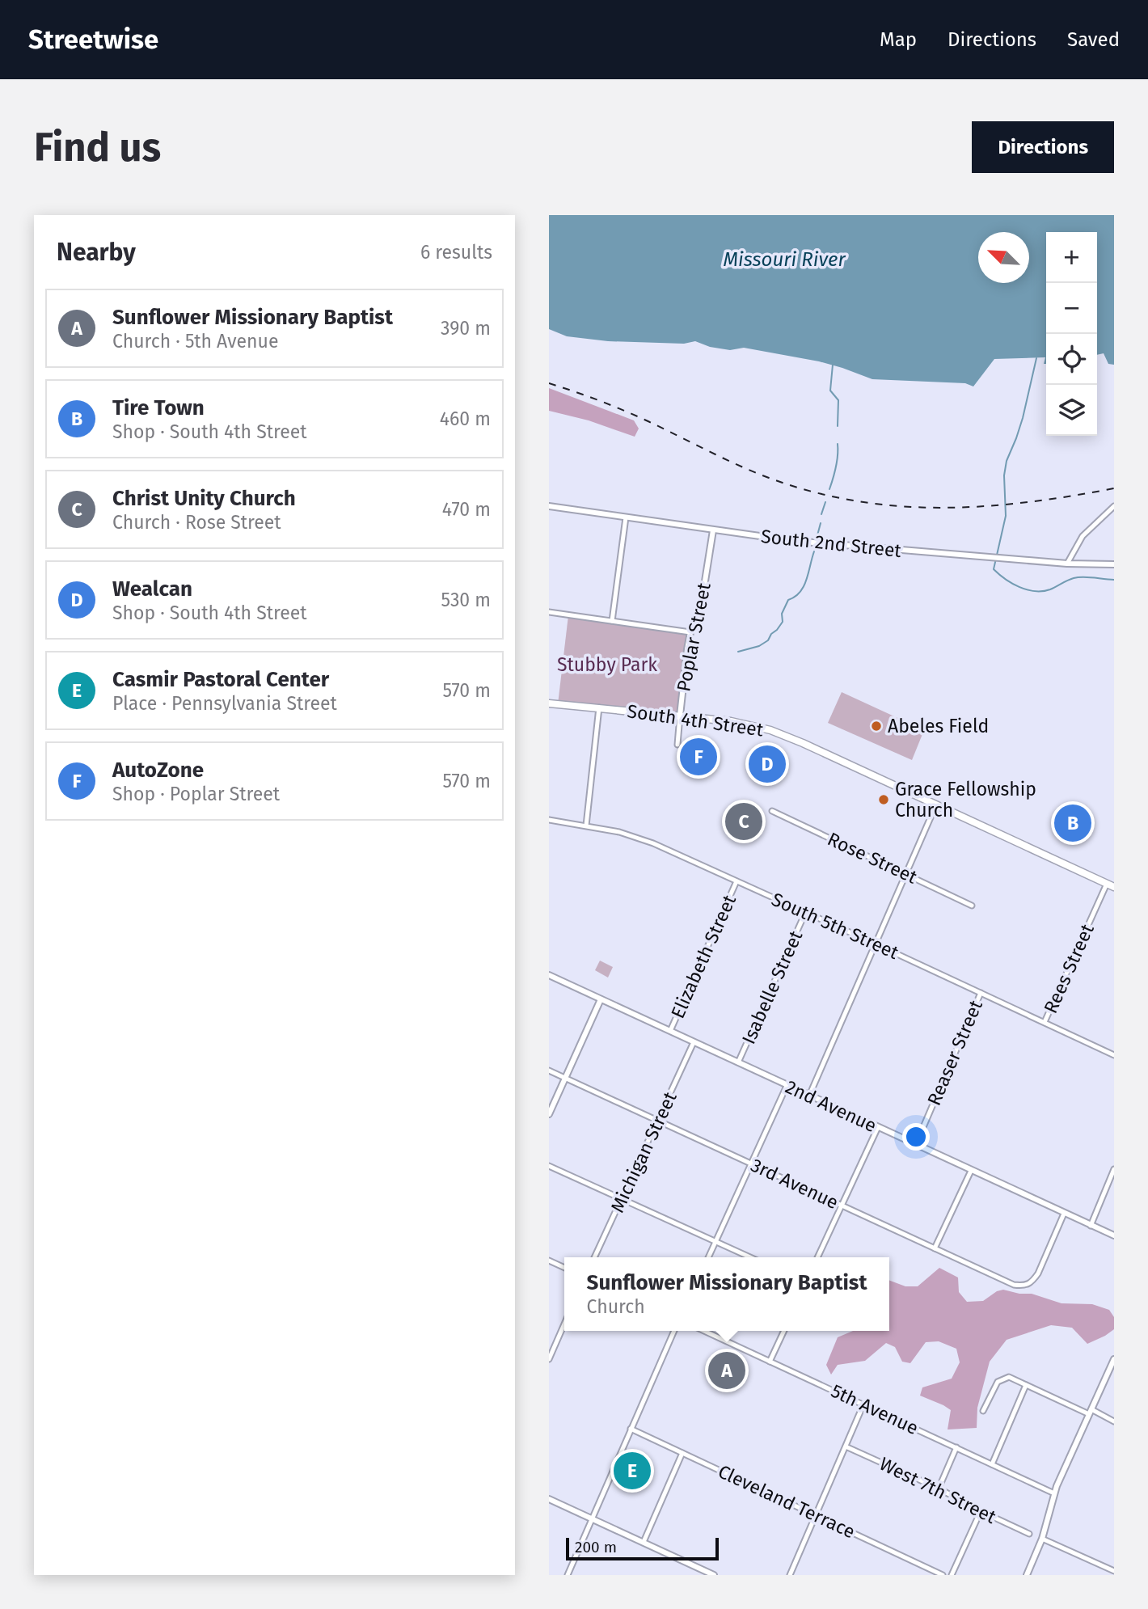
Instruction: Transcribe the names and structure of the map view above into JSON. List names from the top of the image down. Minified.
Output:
{"streets":{"highway":["South 4th Street"],"street":["South 2nd Street","Poplar Street","Rose Street","South 5th Street","Elizabeth Street","Rees Street","Isabelle Street","Reaser Street","2nd Avenue","Michigan Street","3rd Avenue","5th Avenue","West 7th Street","Cleveland Terrace"]},"crossings":[["South 2nd Street","Poplar Street"],["Poplar Street","South 4th Street"],["South 4th Street","Rees Street"],["South 5th Street","Elizabeth Street"],["South 5th Street","Rees Street"],["South 5th Street","Isabelle Street"],["South 5th Street","Reaser Street"],["Elizabeth Street","2nd Avenue"],["Isabelle Street","2nd Avenue"],["Reaser Street","2nd Avenue"],["2nd Avenue","Michigan Street"],["2nd Avenue","3rd Avenue"],["Michigan Street","3rd Avenue"]],"water":["Missouri River"],"parks":["Stubby Park"],"places":["Abeles Field","Grace Fellowship Church"],"scale_bar":"200 m","north":"top left","page":{"header":"Streetwise","nav":["Map","Directions","Saved"],"buttons":"Directions","title":"Find us","heading":["Nearby","6 results"],"map_buttons":["+","−"],"list":[{"mark":"A","name":"Sunflower Missionary Baptist","note":"Church · 5th Avenue","value":"390 m"},{"mark":"B","name":"Tire Town","note":"Shop · South 4th Street","value":"460 m"},{"mark":"C","name":"Christ Unity Church","note":"Church · Rose Street","value":"470 m"},{"mark":"D","name":"Wealcan","note":"Shop · South 4th Street","value":"530 m"},{"mark":"E","name":"Casmir Pastoral Center","note":"Place · Pennsylvania Street","value":"570 m"},{"mark":"F","name":"AutoZone","note":"Shop · Poplar Street","value":"570 m"}],"pins":["F","D","C","B","A","E"],"popup":["Sunflower Missionary Baptist","Church"],"scale":"200 m"}}
